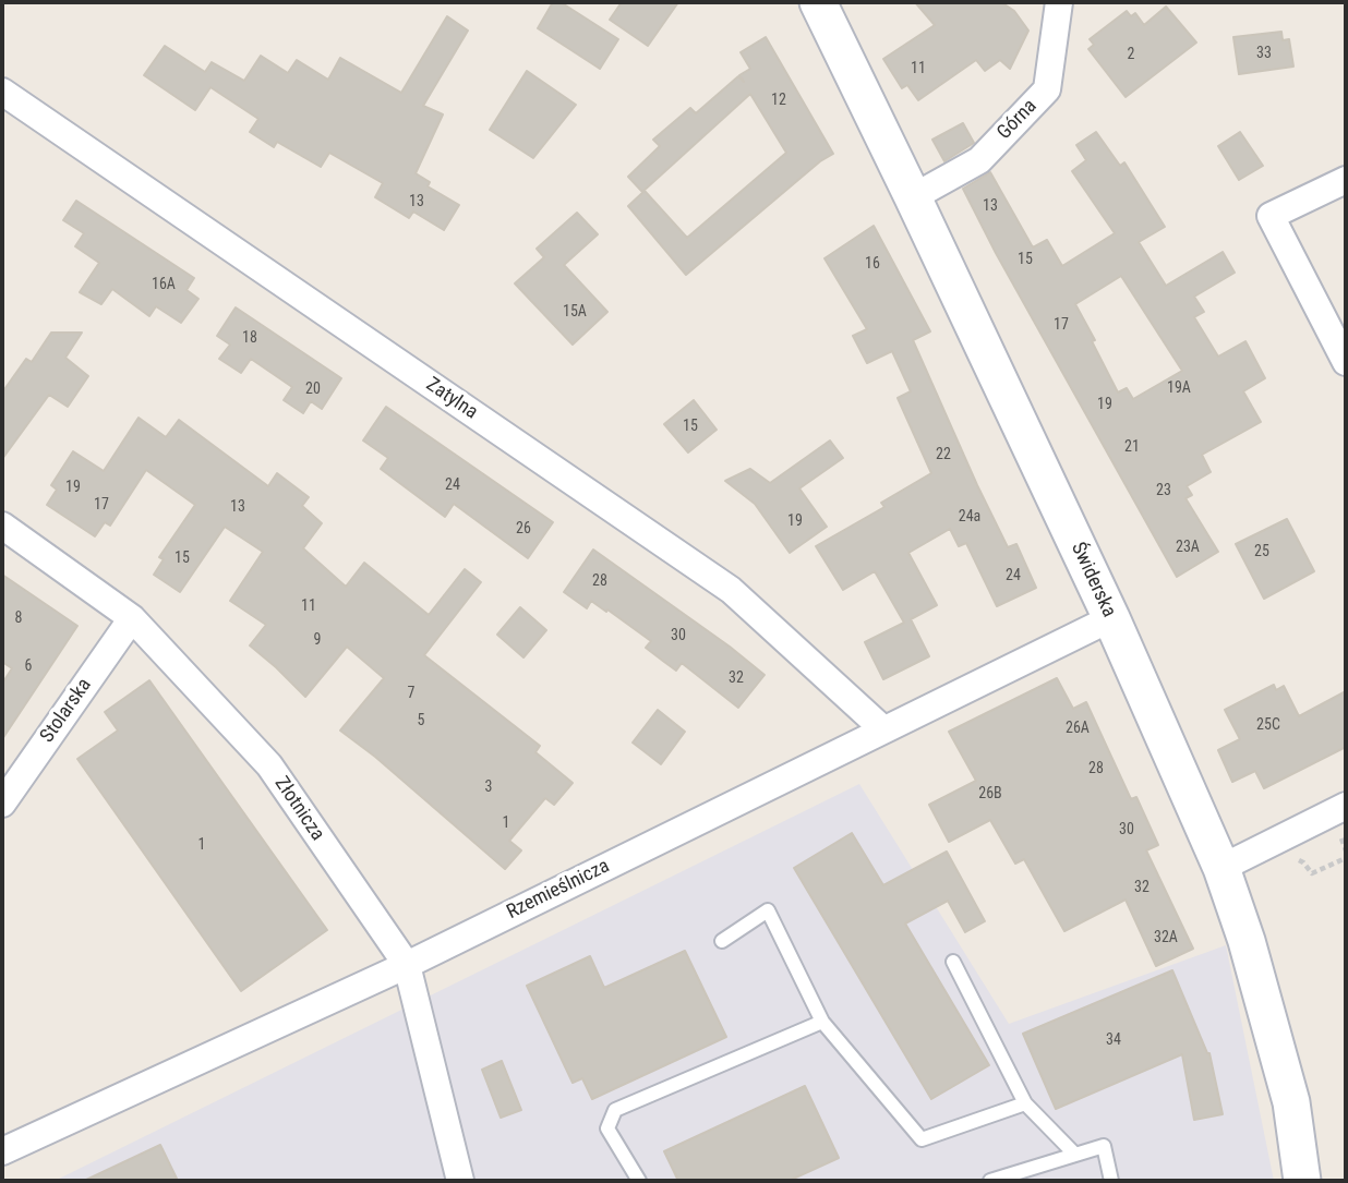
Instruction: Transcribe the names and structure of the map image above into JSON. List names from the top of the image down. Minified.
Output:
{"streets":{"street":["Górna","Zatylna","Świderska","Stolarska","Złotnicza","Rzemieślnicza"]},"crossings":[["Górna","Świderska"],["Zatylna","Rzemieślnicza"],["Świderska","Rzemieślnicza"],["Stolarska","Złotnicza"],["Złotnicza","Rzemieślnicza"]],"house_numbers":["33","2","11","12","13","13","15","16","16A","15A","17","18","19A","20","19","15","21","22","24","19","23","17","13","24a","19","26","23A","25","15","24","28","11","8","30","9","6","32","7","5","25C","26A","28","3","26B","1","30","1","32","32A","34"]}
